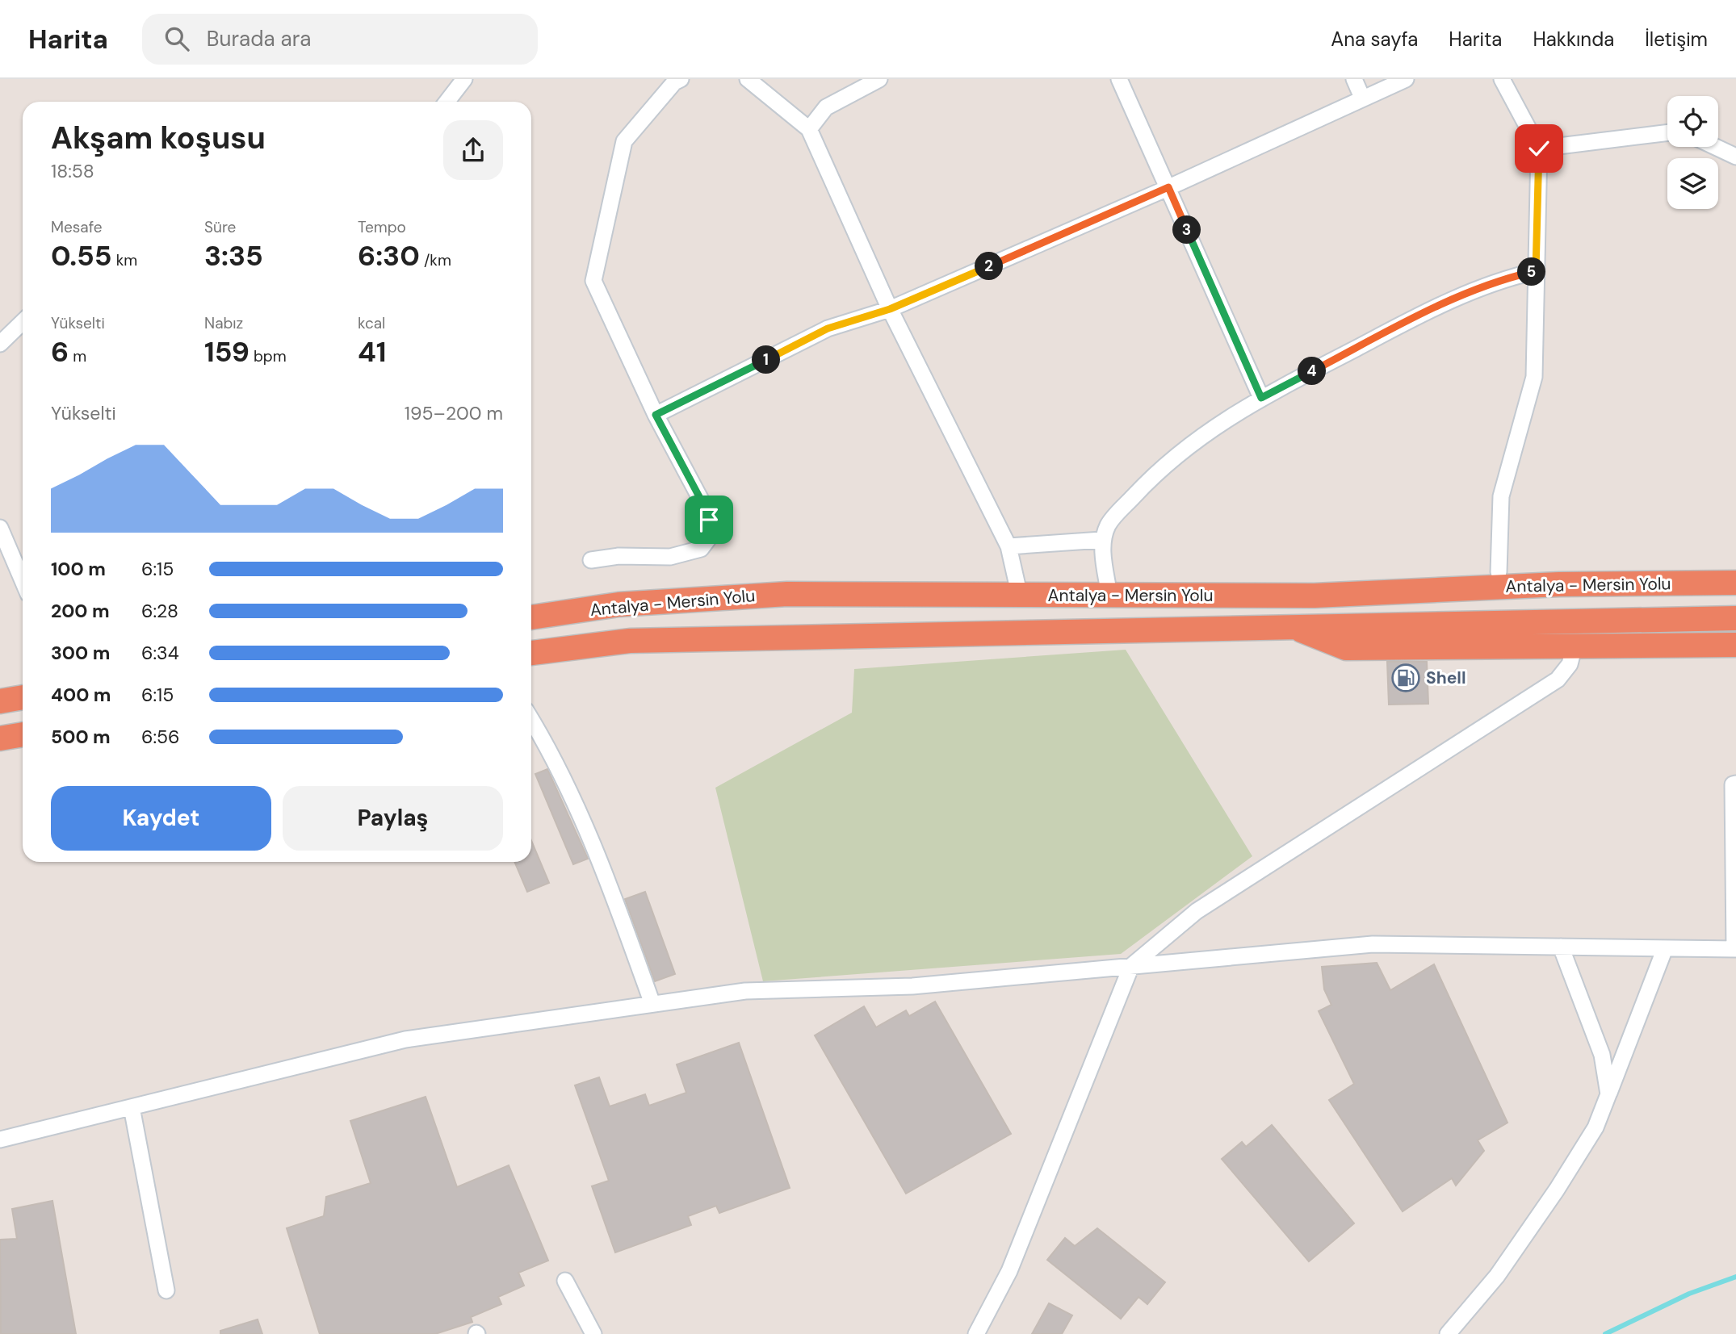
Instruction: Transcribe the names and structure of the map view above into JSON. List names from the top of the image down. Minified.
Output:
{"streets":{"highway":["Antalya - Mersin Yolu"]},"places":{"fuel station":["Shell"]},"page":{"header":"Harita","search":"Burada ara","nav":["Ana sayfa","Harita","Hakkında","İletişim"],"heading":["Akşam koşusu","18:58"],"stats":[["Mesafe","0.55 km"],["Süre","3:35"],["Tempo","6:30 /km"],["Yükselti","6 m"],["Nabız","159 bpm"],["kcal","41"]],"pins":["3","2","5","1","4"],"chart":["Yükselti","195–200 m"],"list":[{"name":"100 m","note":"6:15"},{"name":"200 m","note":"6:28"},{"name":"300 m","note":"6:34"},{"name":"400 m","note":"6:15"},{"name":"500 m","note":"6:56"}],"buttons":["Kaydet","Paylaş"]}}
